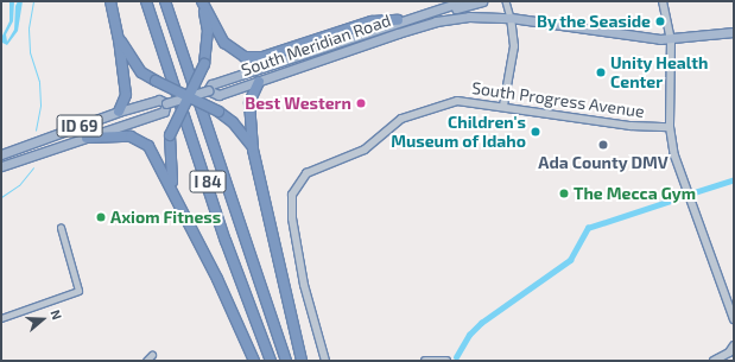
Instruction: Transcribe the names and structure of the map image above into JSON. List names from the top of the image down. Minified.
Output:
{"streets":{"highway":["I 84"],"main road":["South Meridian Road","ID 69"],"street":["South Progress Avenue"]},"places":["By the Seaside","Unity Health Center","Best Western","Children's Museum of Idaho","Ada County DMV","The Mecca Gym","Axiom Fitness"],"north":"right"}
